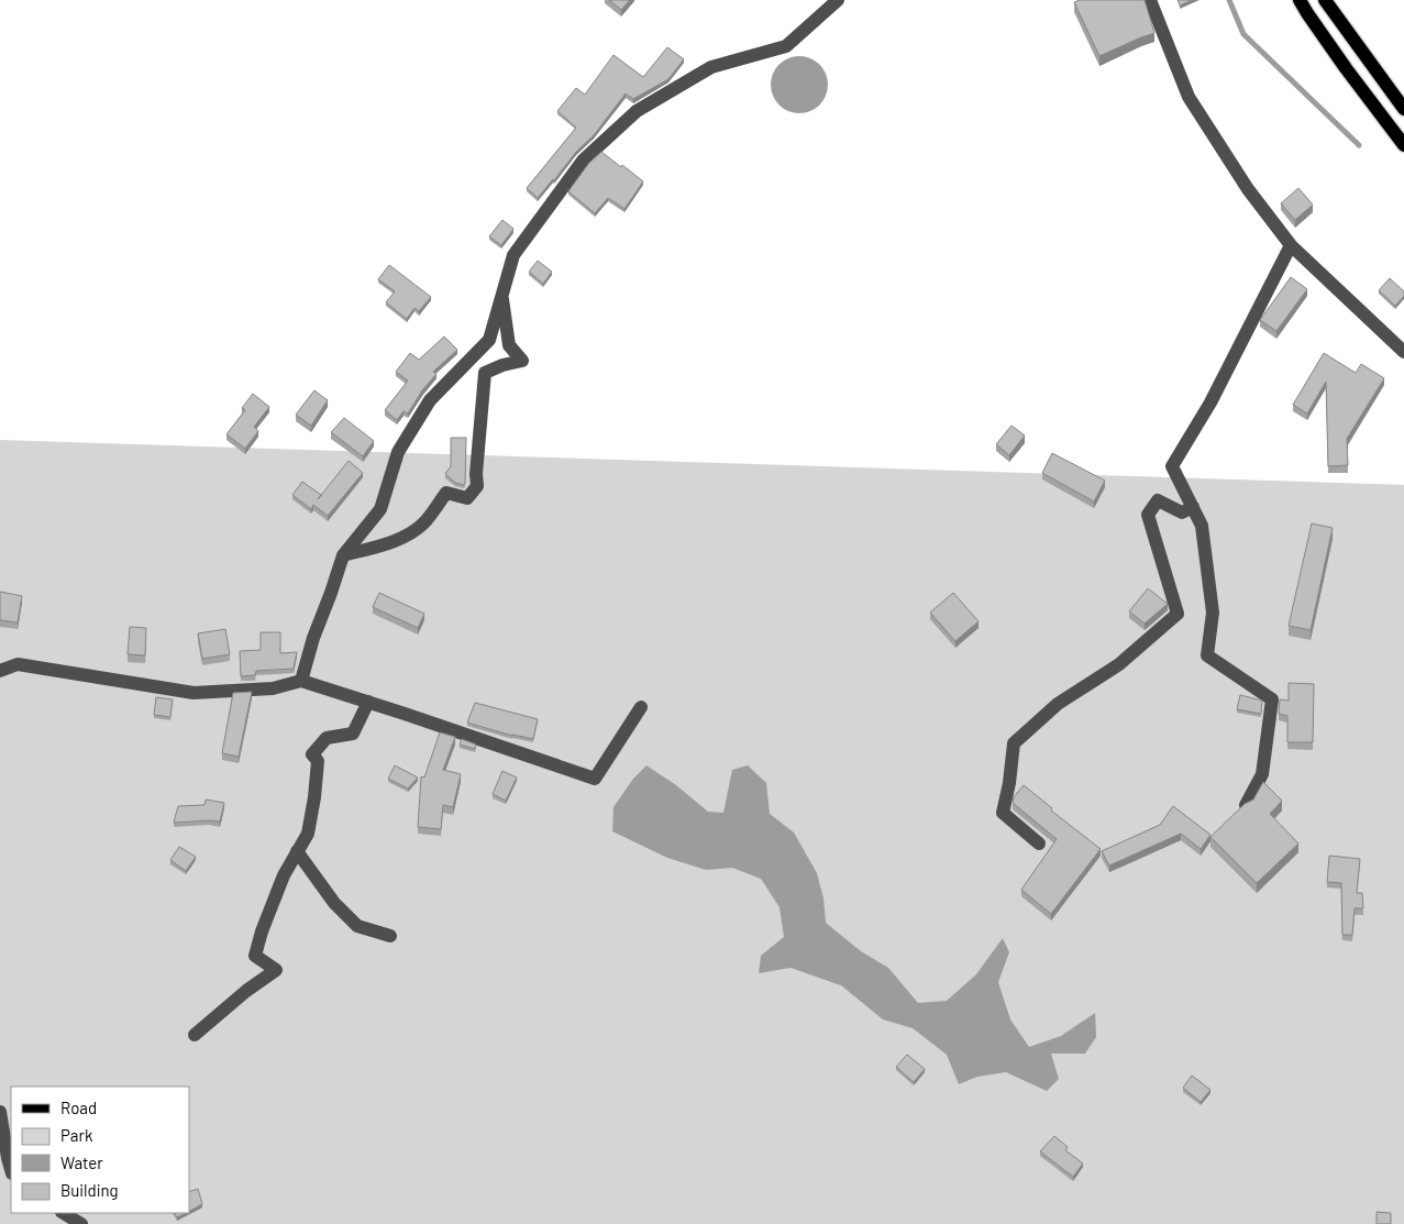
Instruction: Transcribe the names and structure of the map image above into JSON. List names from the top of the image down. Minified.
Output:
{"legend":["Road","Park","Water","Building"]}
